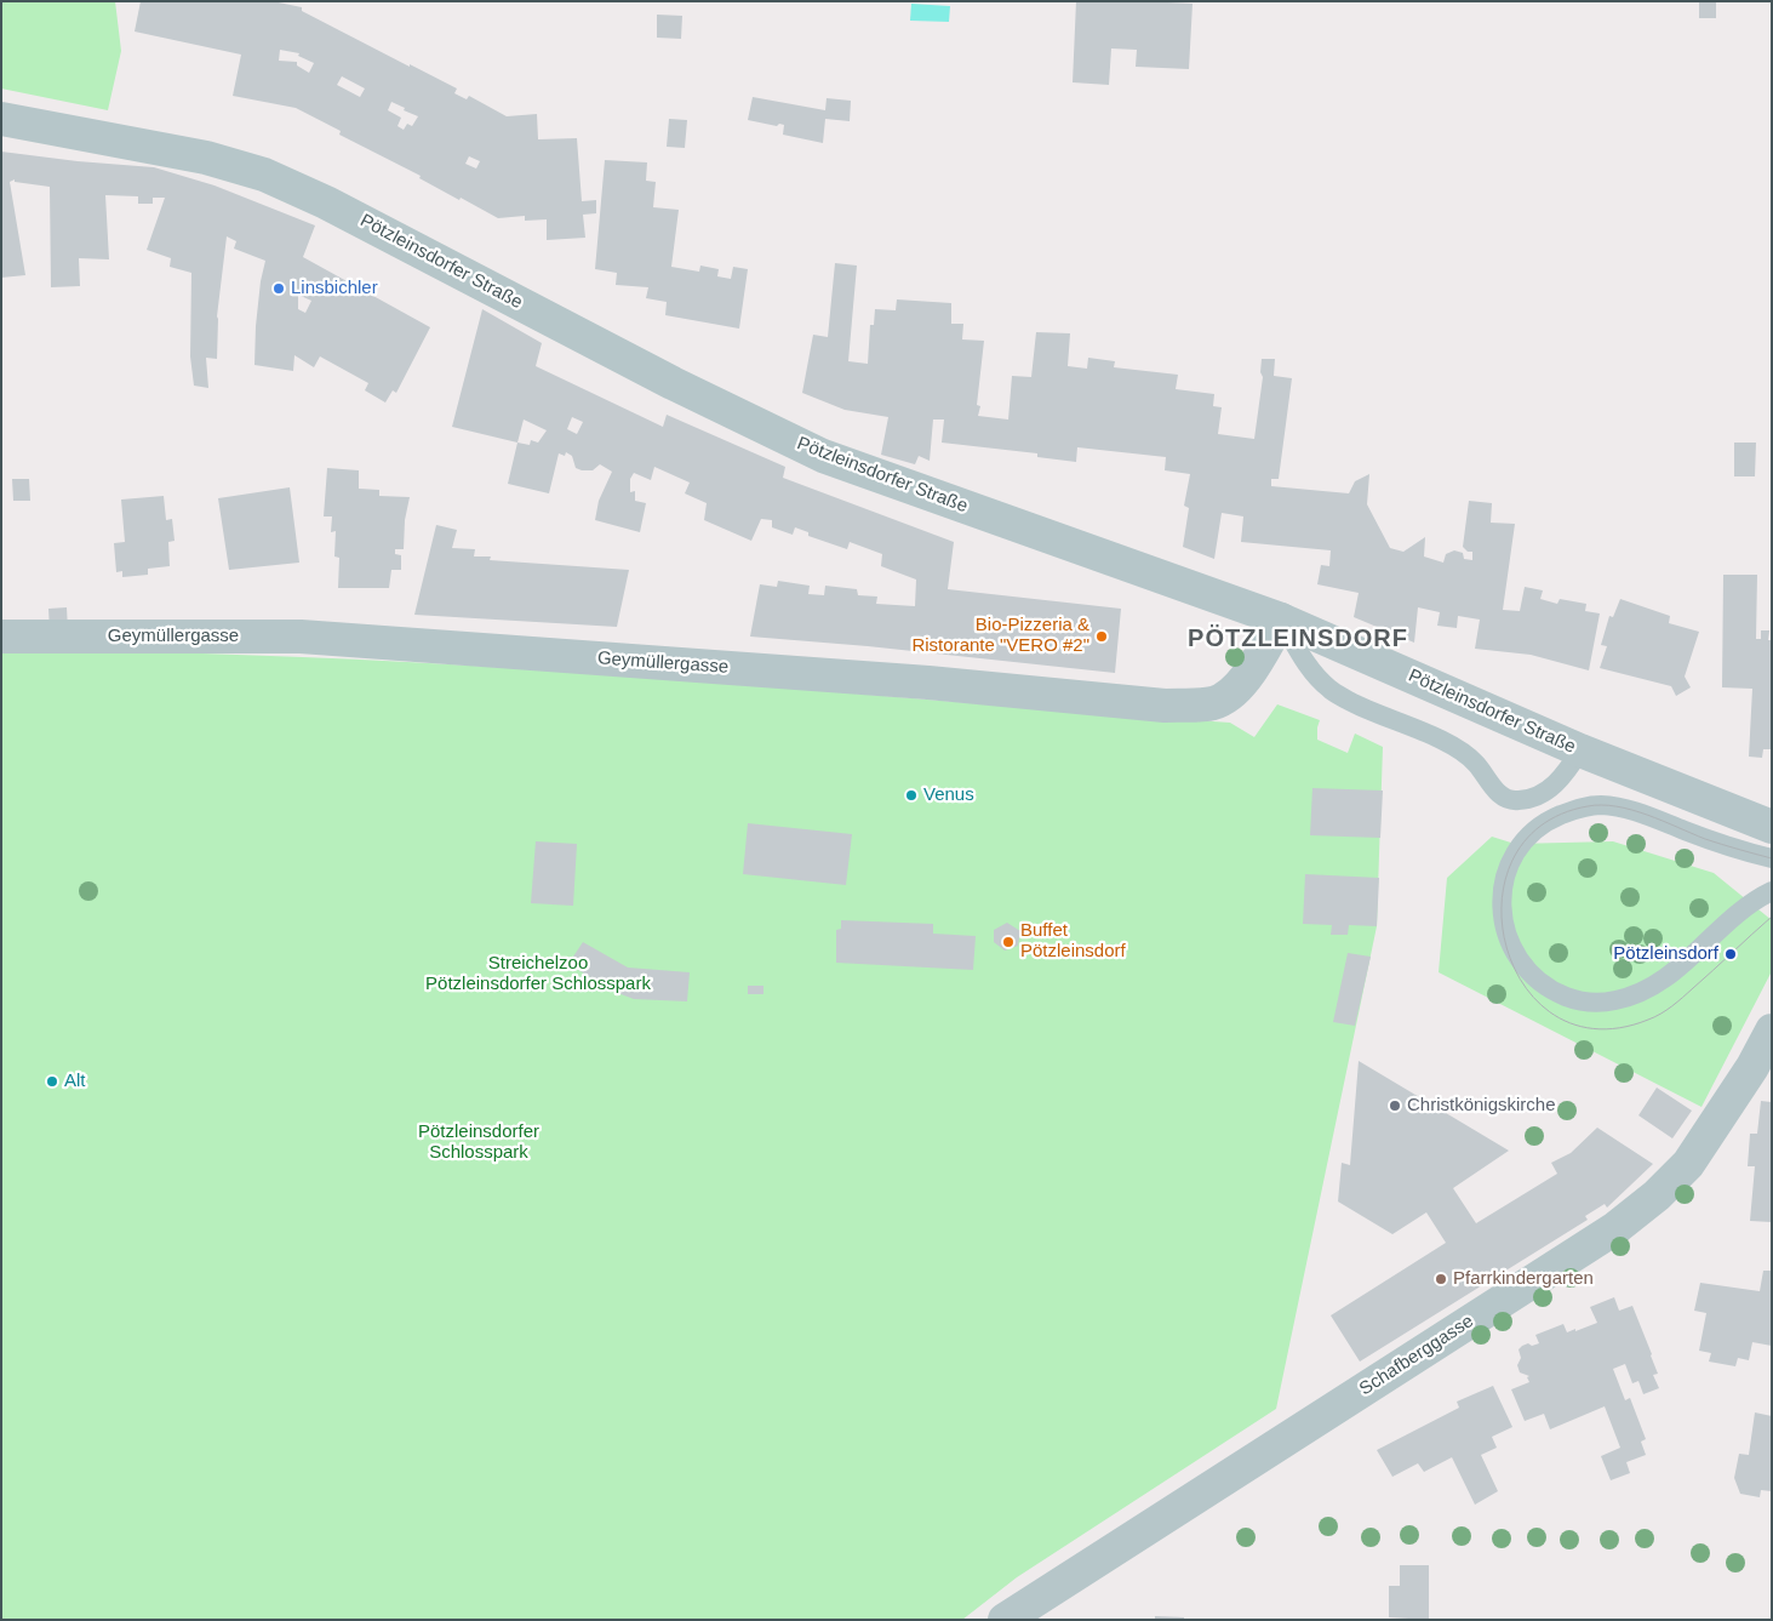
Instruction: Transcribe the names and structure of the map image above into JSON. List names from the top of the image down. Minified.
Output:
{"streets":{"street":["Pötzleinsdorfer Straße","Geymüllergasse","Schafberggasse"]},"crossings":[["Pötzleinsdorfer Straße","Geymüllergasse"]],"districts":["PÖTZLEINSDORF"],"parks":["Streichelzoo Pötzleinsdorfer Schlosspark","Pötzleinsdorfer Schlosspark"],"places":["Linsbichler","Bio-Pizzeria & Ristorante \"VERO #2\"","Venus","Buffet Pötzleinsdorf","Pötzleinsdorf","Alt","Christkönigskirche","Pfarrkindergarten"]}
